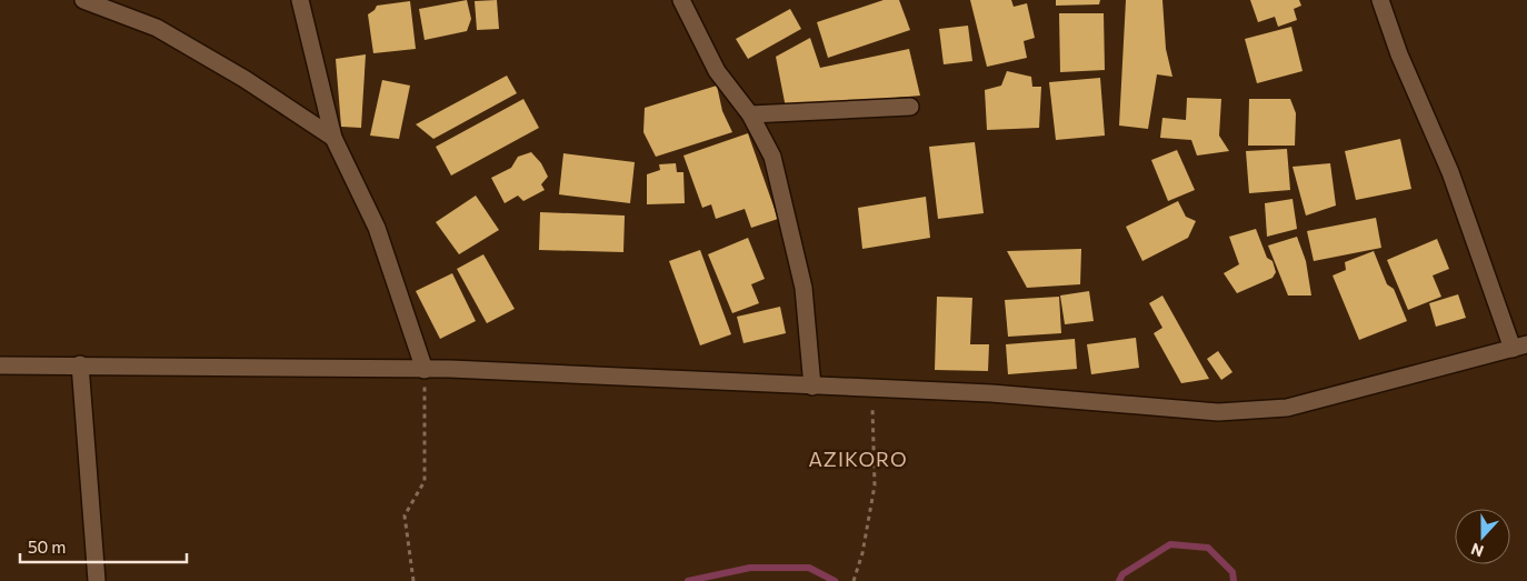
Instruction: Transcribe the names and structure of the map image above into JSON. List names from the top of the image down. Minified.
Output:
{"districts":["AZIKORO"],"scale_bar":"50 m","north":"bottom"}
